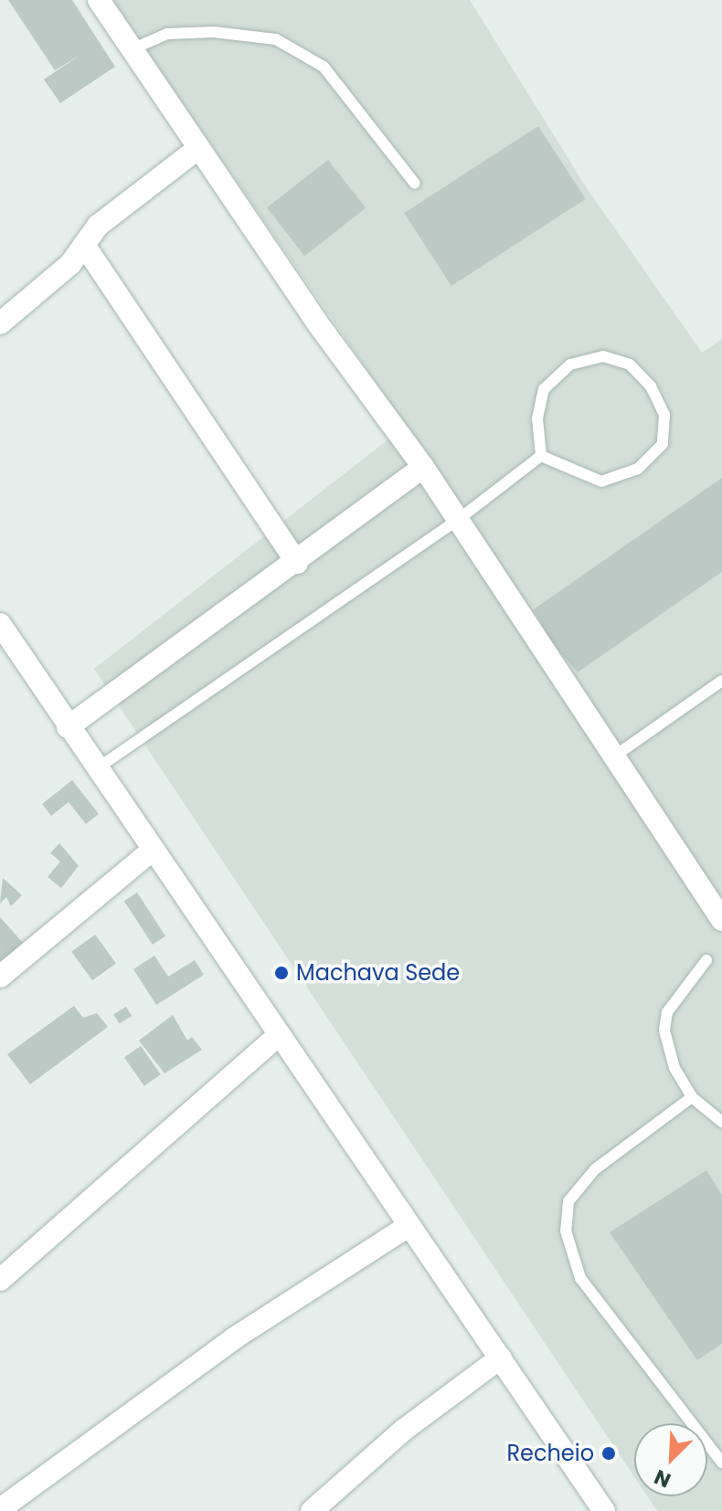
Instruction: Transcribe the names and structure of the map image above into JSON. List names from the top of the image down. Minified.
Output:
{"places":["Machava Sede","Recheio"],"north":"bottom left"}
